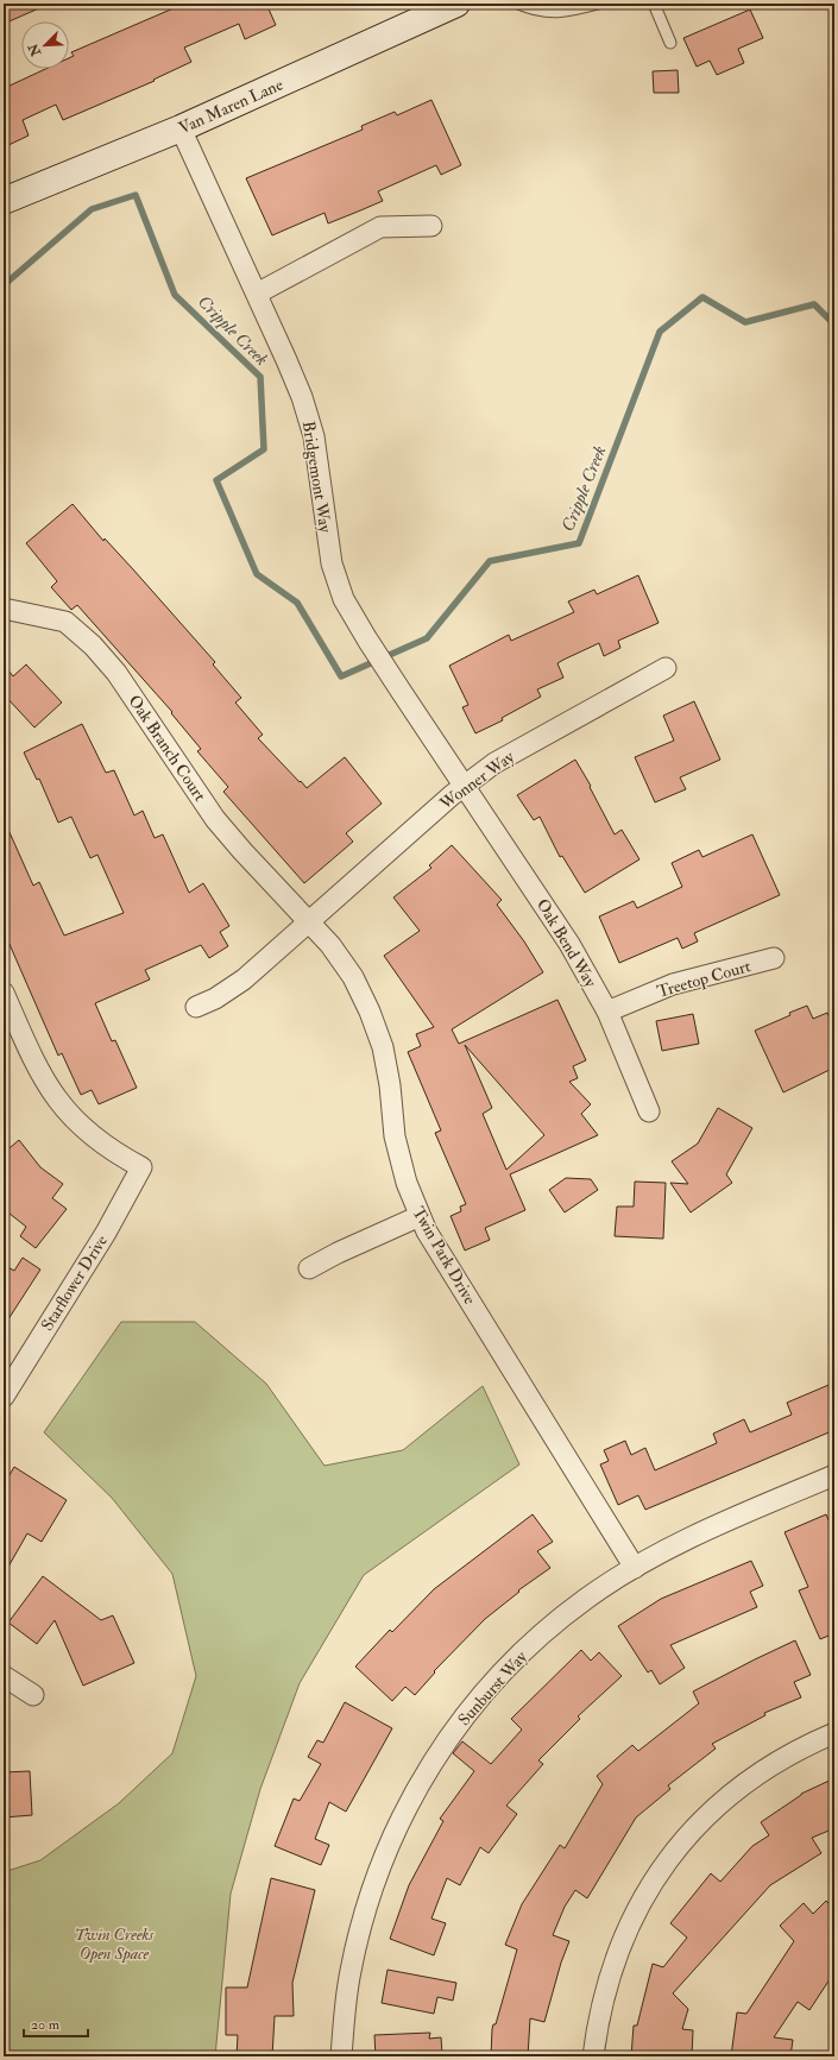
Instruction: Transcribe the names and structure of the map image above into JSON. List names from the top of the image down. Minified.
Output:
{"streets":{"main road":["Van Maren Lane"],"street":["Bridgemont Way","Oak Branch Court","Wonner Way","Oak Bend Way","Treetop Court","Twin Park Drive","Starflower Drive","Sunburst Way"]},"crossings":[["Van Maren Lane","Bridgemont Way"],["Bridgemont Way","Wonner Way"],["Bridgemont Way","Oak Bend Way"],["Oak Branch Court","Wonner Way"],["Oak Branch Court","Twin Park Drive"],["Wonner Way","Oak Bend Way"],["Wonner Way","Twin Park Drive"],["Oak Bend Way","Treetop Court"],["Twin Park Drive","Sunburst Way"]],"water":["Cripple Creek"],"parks":["Twin Creeks Open Space"],"scale_bar":"20 m","north":"bottom left"}
